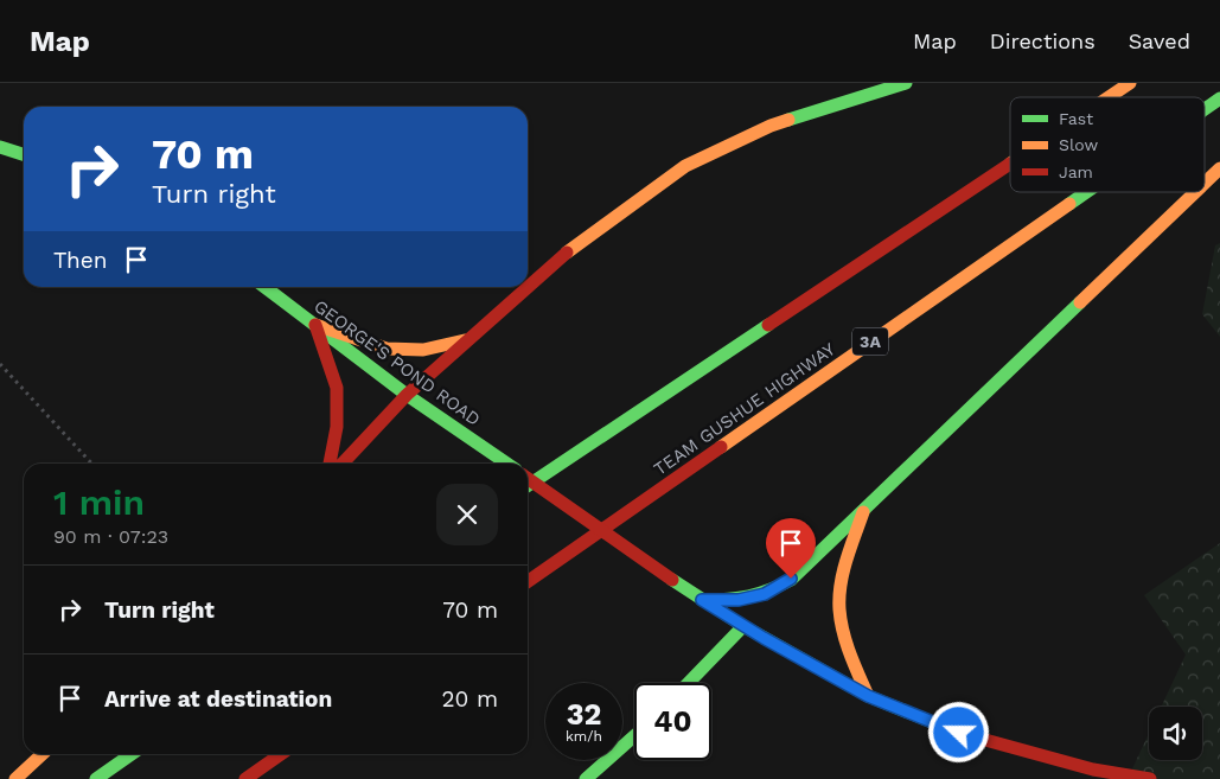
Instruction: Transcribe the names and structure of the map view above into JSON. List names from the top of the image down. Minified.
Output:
{"streets":{"main road":["3A","GEORGE'S POND ROAD","TEAM GUSHUE HIGHWAY"]},"legend":["Fast","Slow","Jam"],"page":{"header":"Map","nav":["Map","Directions","Saved"],"turn":["70 m","Turn right"],"then":"Then","heading":["1 min","90 m · 07:23"],"list":[{"name":"Turn right","value":"70 m"},{"name":"Arrive at destination","value":"20 m"}],"speed":"32 km/h","limit":"40"}}
